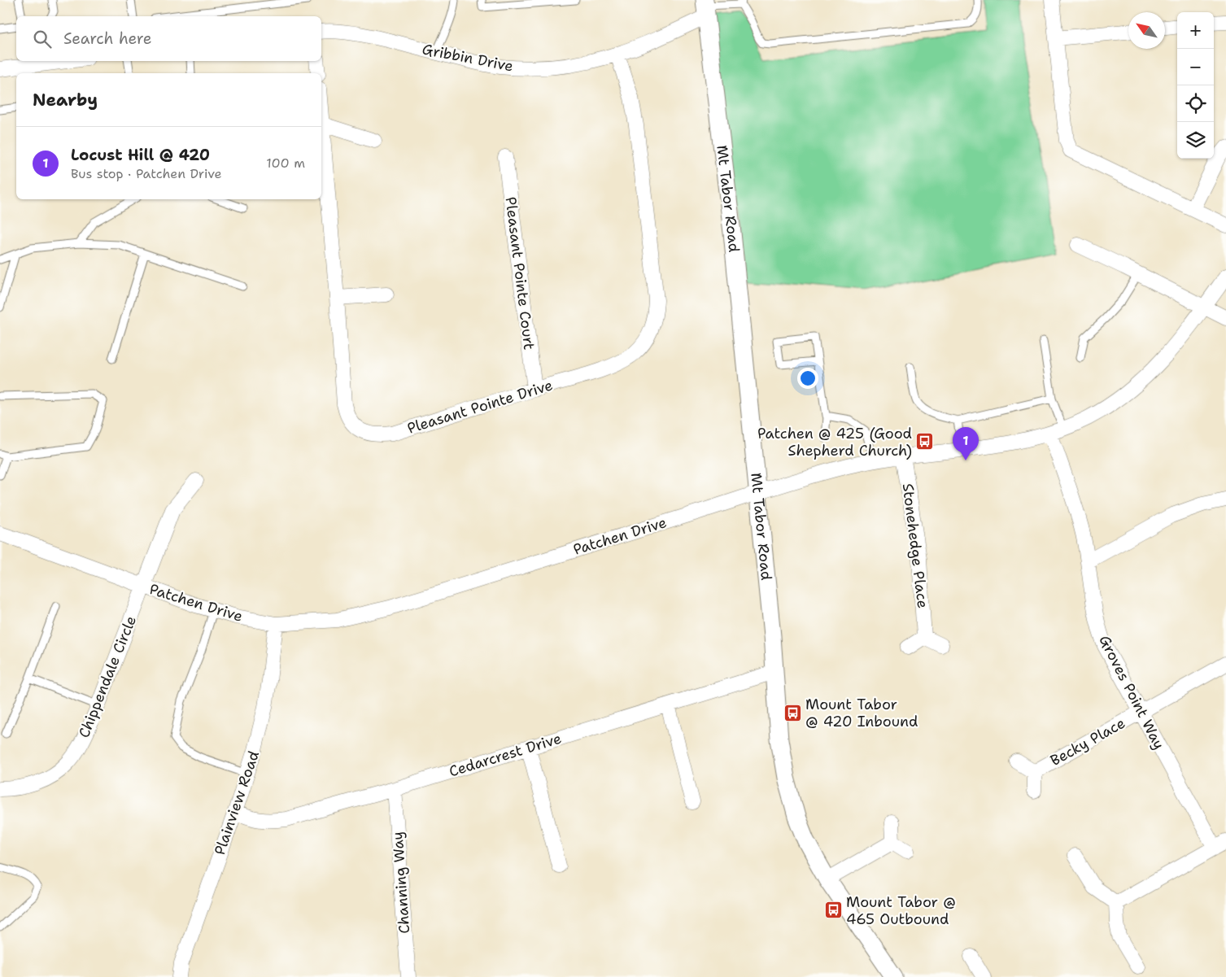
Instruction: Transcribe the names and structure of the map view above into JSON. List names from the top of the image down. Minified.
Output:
{"streets":{"street":["Gribbin Drive","Mt Tabor Road","Pleasant Pointe Court","Pleasant Pointe Drive","Patchen Drive","Stonehedge Place","Chippendale Circle","Groves Point Way","Becky Place","Cedarcrest Drive","Plainview Road","Channing Way"]},"crossings":[["Gribbin Drive","Mt Tabor Road"],["Gribbin Drive","Pleasant Pointe Drive"],["Mt Tabor Road","Patchen Drive"],["Mt Tabor Road","Cedarcrest Drive"],["Pleasant Pointe Court","Pleasant Pointe Drive"],["Patchen Drive","Stonehedge Place"],["Patchen Drive","Chippendale Circle"],["Patchen Drive","Groves Point Way"],["Patchen Drive","Plainview Road"],["Groves Point Way","Becky Place"],["Cedarcrest Drive","Plainview Road"],["Cedarcrest Drive","Channing Way"]],"places":{"bus stop":["Patchen @ 425 (Good Shepherd Church)","Mount Tabor @ 420 Inbound","Mount Tabor @ 465 Outbound"]},"north":"top left","page":{"map_buttons":["+","−"],"search":"Search here","heading":"Nearby","list":[{"mark":"1","name":"Locust Hill @ 420","note":"Bus stop · Patchen Drive","value":"100 m"}],"pins":"1"}}
